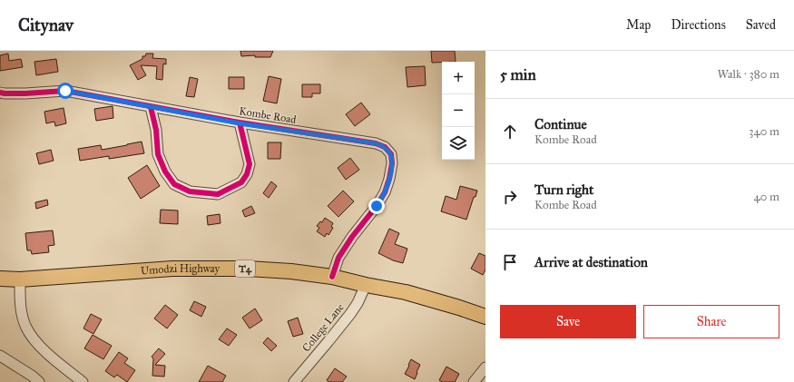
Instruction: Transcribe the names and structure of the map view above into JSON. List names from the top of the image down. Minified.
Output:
{"streets":{"highway":["T4","Umodzi Highway"],"street":["Kombe Road","College Lane"]},"crossings":[["Kombe Road","Umodzi Highway"],["Umodzi Highway","College Lane"]],"page":{"header":"Citynav","nav":["Map","Directions","Saved"],"heading":["5 min","Walk · 380 m"],"map_buttons":["+","−"],"list":[["Continue","Kombe Road","340 m"],["Turn right","Kombe Road","40 m"],"Arrive at destination"],"buttons":["Save","Share"]}}
